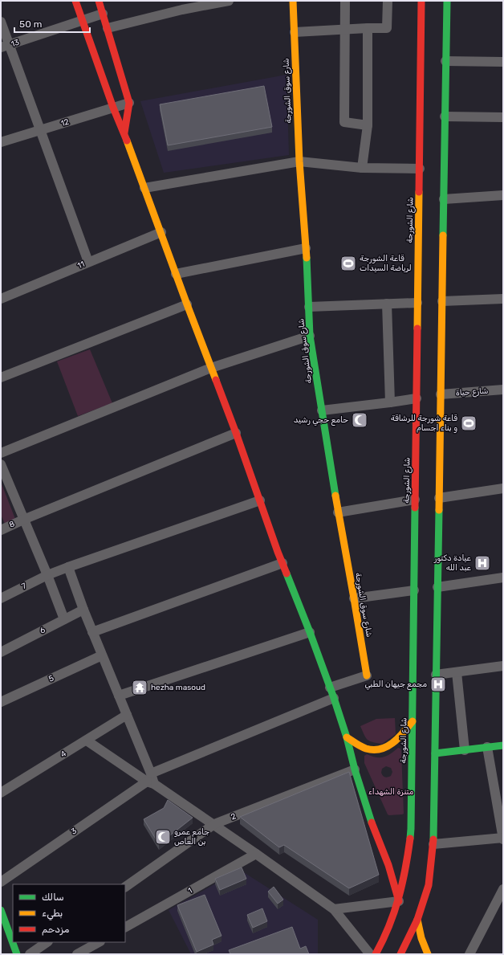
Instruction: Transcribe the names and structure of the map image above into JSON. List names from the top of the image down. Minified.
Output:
{"streets":{"main road":["شارع سوق الشورجة","شارع الشورجة"],"street":["13","12","11","شارع حياة","8","7","6","5","4","2","3","1"]},"parks":["متنزة الشهداء"],"places":{"sports":["قاعة الشورجة لرياضة السيدات","قاعة شورجة للرشاقة و بناء اجسام"],"mosque":["حامع حجي رشيد","جامع عمرو بن العاص"],"hospital":["عيادة دكتور عبد الله","مجمع جيهان الطبي"],"temple":["hezha masoud"]},"legend":["سالك","بطيء","مزدحم"],"scale_bar":"50 m"}
